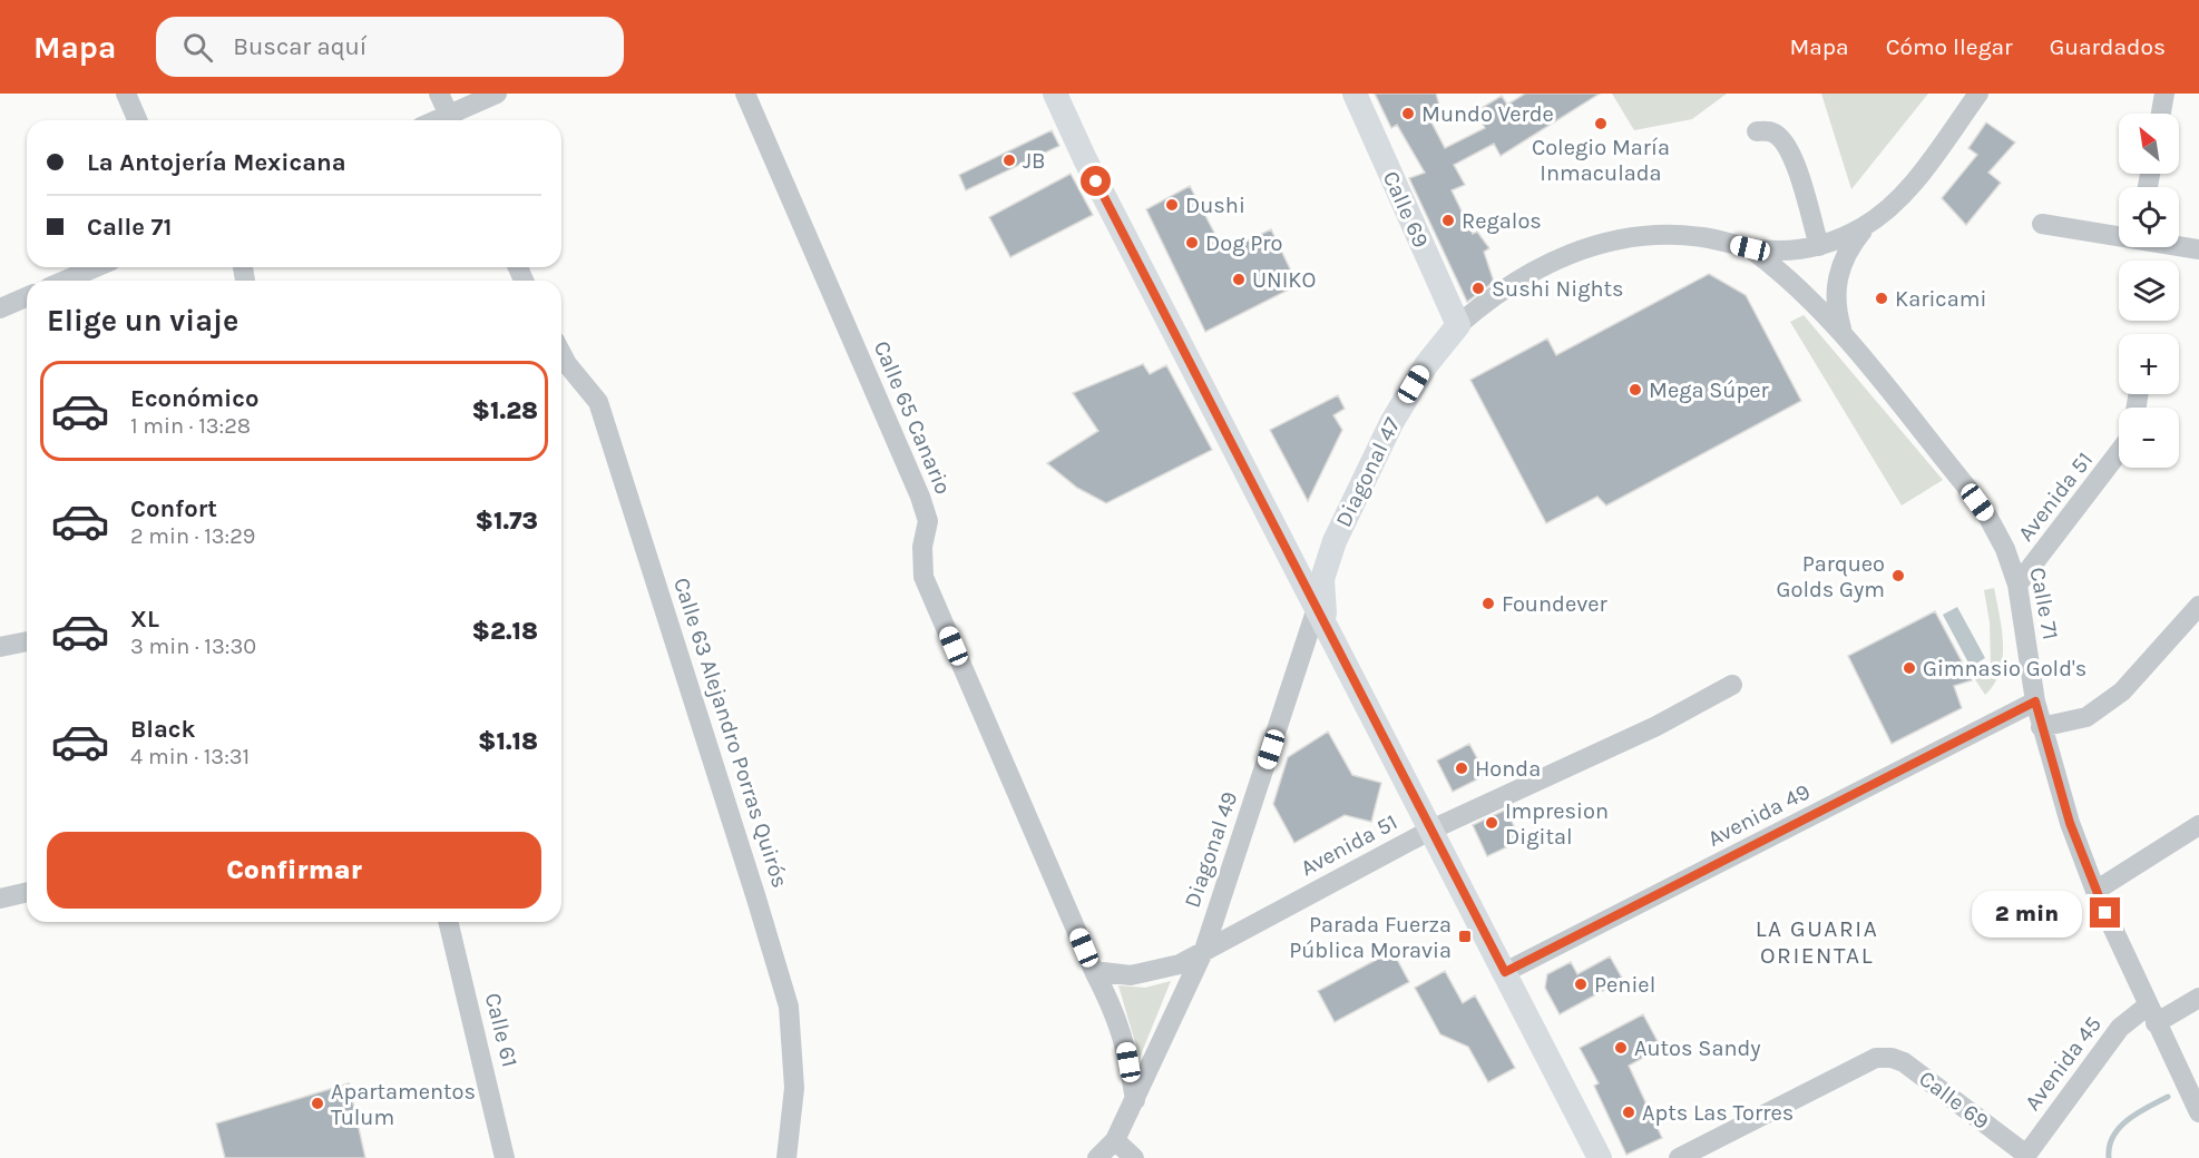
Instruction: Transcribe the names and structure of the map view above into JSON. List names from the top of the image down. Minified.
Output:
{"streets":{"main road":["Calle 69","Diagonal 47"],"street":["Calle 65 Canario","Avenida 51","Calle 71","Calle 63 Alejandro Porras Quirós","Avenida 49","Diagonal 49","Calle 61","Avenida 45"]},"crossings":[["Calle 69","Diagonal 47"],["Calle 69","Avenida 45"],["Calle 65 Canario","Avenida 51"],["Calle 65 Canario","Diagonal 49"],["Avenida 51","Calle 71"],["Avenida 51","Diagonal 49"],["Calle 71","Avenida 49"],["Calle 71","Avenida 45"]],"districts":["LA GUARIA ORIENTAL"],"places":{"other":["Mundo Verde","Colegio María Inmaculada","JB","Dushi","Regalos","Dog Pro","UNIKO","Sushi Nights","Karicami","Mega Súper","Parqueo Golds Gym","Foundever","Gimnasio Gold's","Honda","Impresion Digital","Peniel","Autos Sandy","Apartamentos Tulum","Apts Las Torres"],"transit":["Parada Fuerza Pública Moravia"]},"north":"top left","page":{"header":"Mapa","search":"Buscar aquí","nav":["Mapa","Cómo llegar","Guardados"],"map_buttons":["+","−"],"banner":["La Antojería Mexicana","Calle 71"],"heading":"Elige un viaje","list":[{"name":"Económico","note":"1 min · 13:28","value":"$1.28"},{"name":"Confort","note":"2 min · 13:29","value":"$1.73"},{"name":"XL","note":"3 min · 13:30","value":"$2.18"},{"name":"Black","note":"4 min · 13:31","value":"$1.18"}],"buttons":"Confirmar","bubble":"2 min"}}
